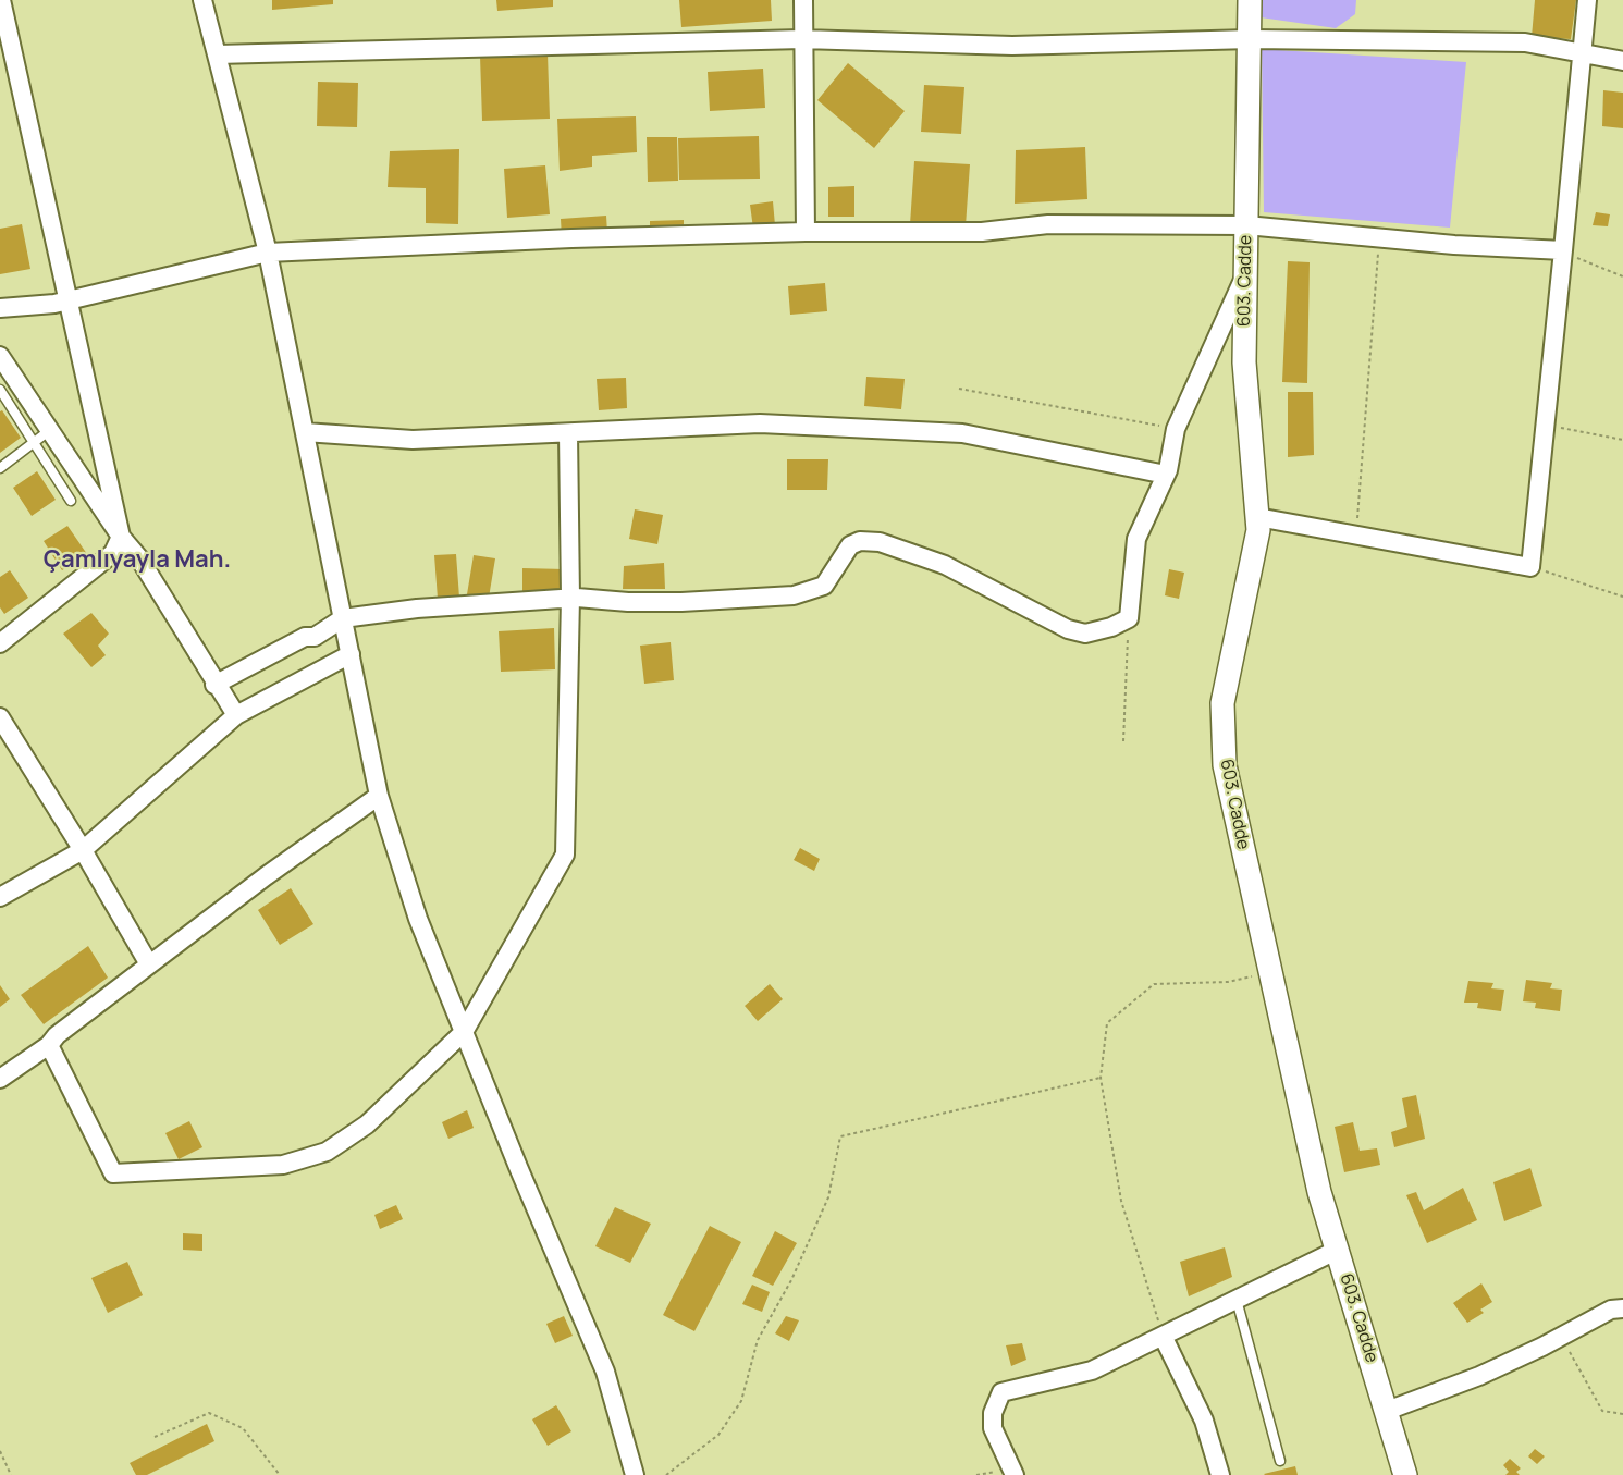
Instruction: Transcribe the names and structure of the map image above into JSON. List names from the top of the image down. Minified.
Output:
{"streets":{"street":["603. Cadde"]},"districts":["Çamlıyayla Mah."]}
